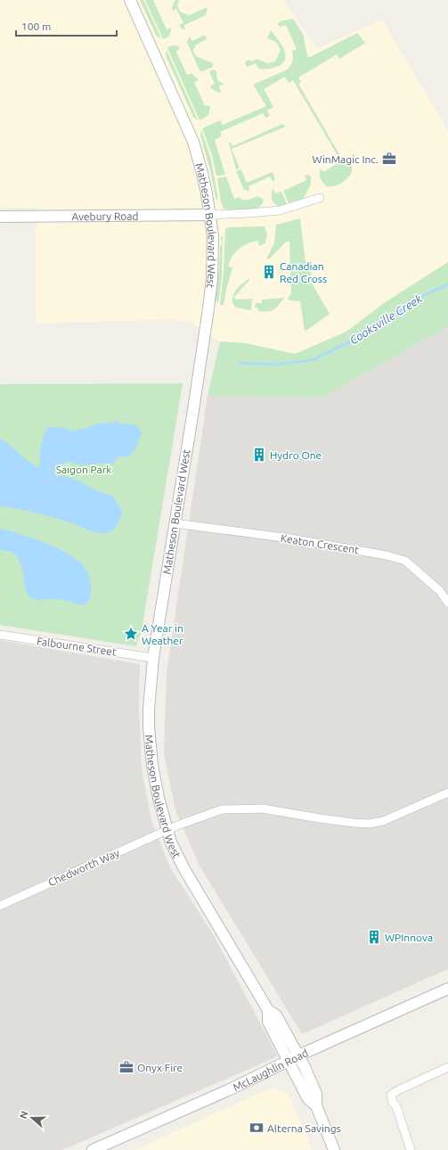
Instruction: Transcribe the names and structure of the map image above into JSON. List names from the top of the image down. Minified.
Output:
{"streets":{"street":["Avebury Road","Matheson Boulevard West","Keaton Crescent","Falbourne Street","Chedworth Way","McLaughlin Road"]},"crossings":[["Avebury Road","Matheson Boulevard West"],["Matheson Boulevard West","Keaton Crescent"],["Matheson Boulevard West","Falbourne Street"],["Matheson Boulevard West","Chedworth Way"],["Matheson Boulevard West","McLaughlin Road"]],"water":["Cooksville Creek"],"parks":["Saigon Park"],"places":{"office":["WinMagic Inc.","Onyx Fire"],"building":["Canadian Red Cross","Hydro One","WPInnova"],"place":["A Year in Weather"],"bank":["Alterna Savings"]},"scale_bar":"100 m","north":"left"}
